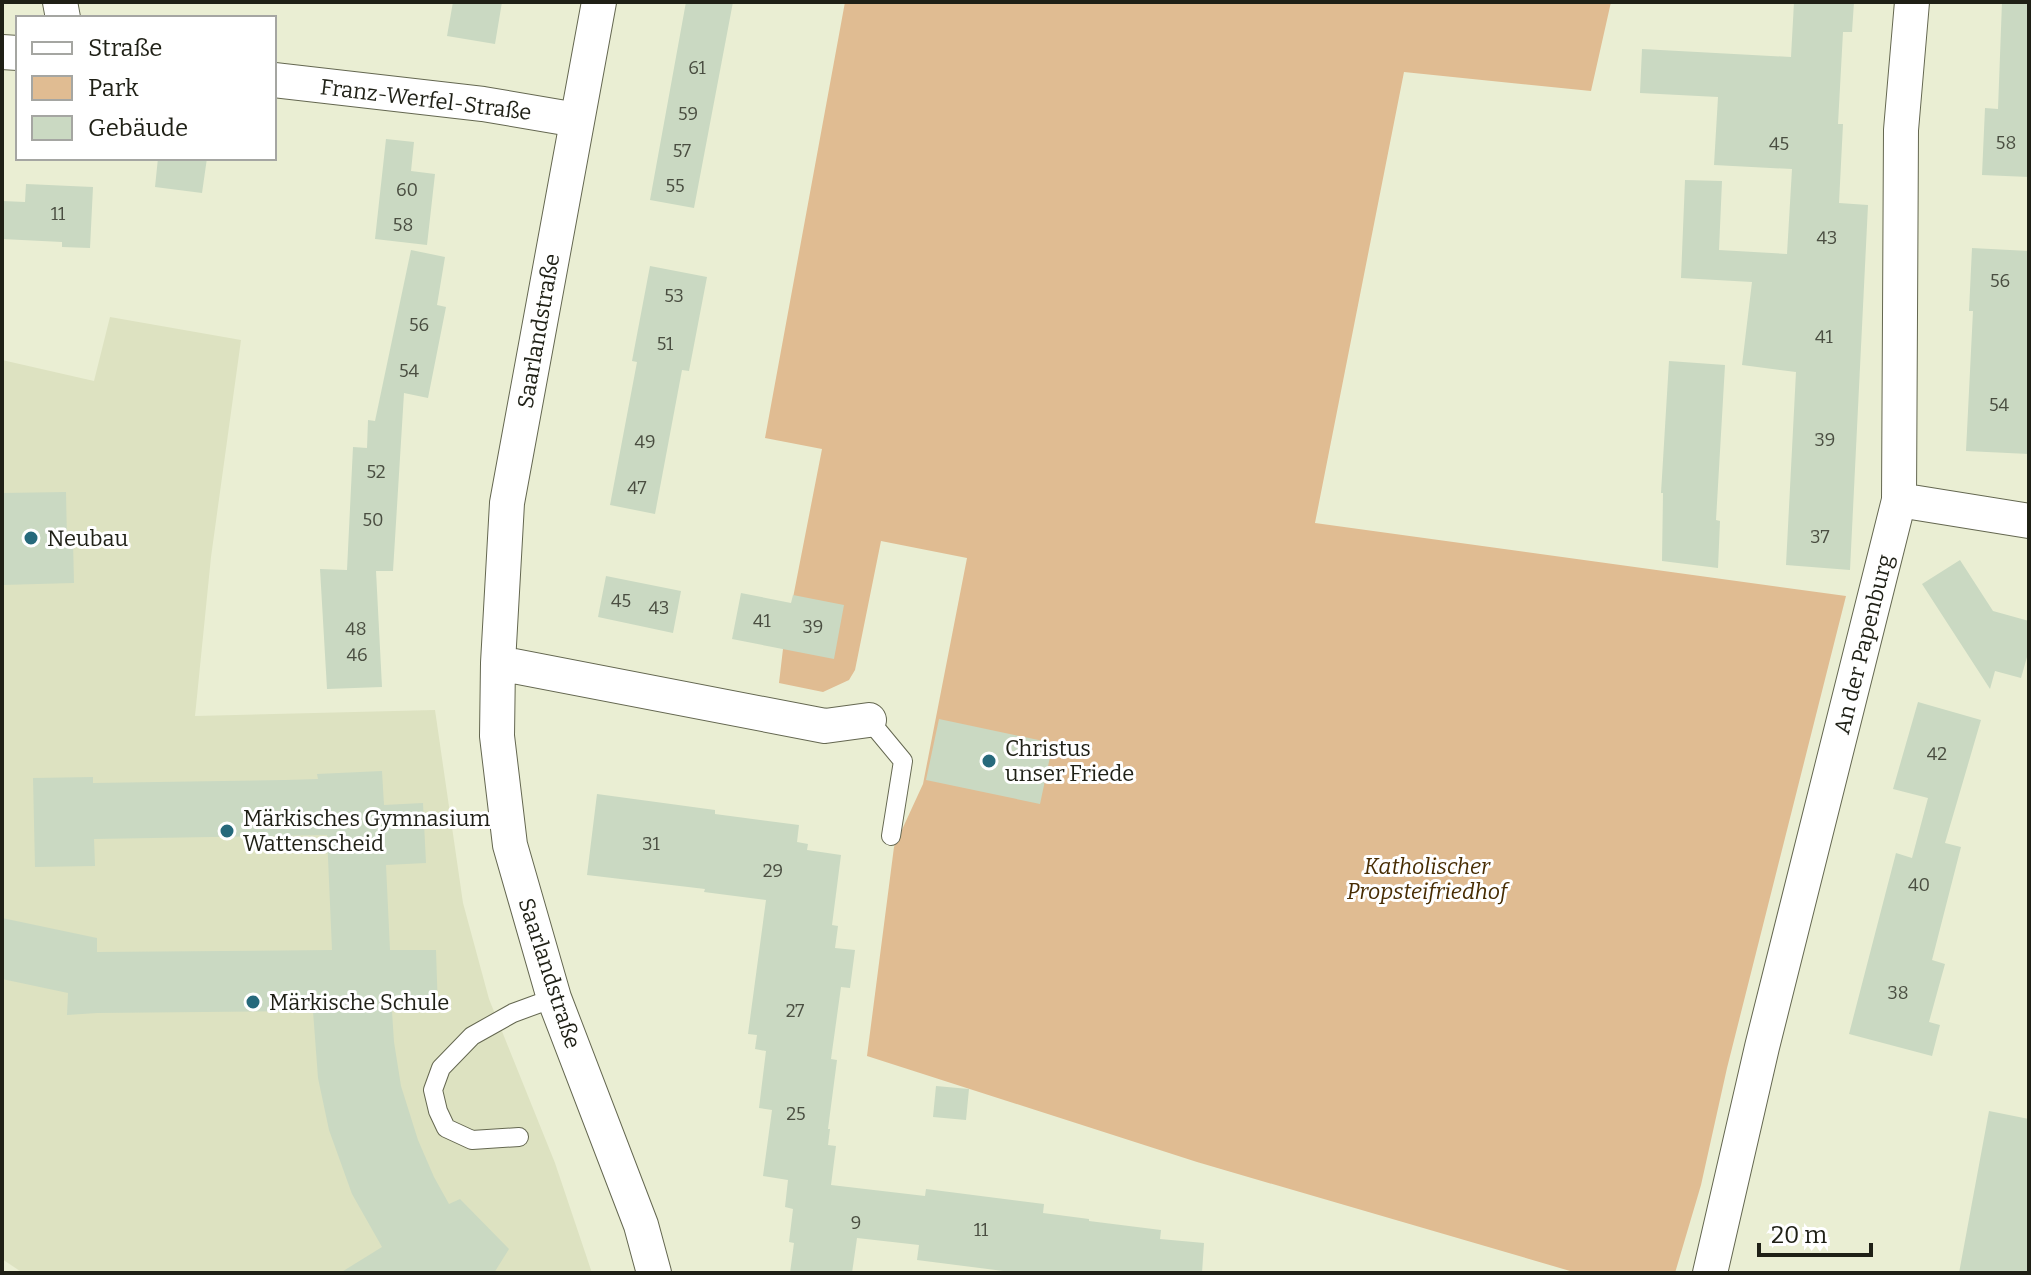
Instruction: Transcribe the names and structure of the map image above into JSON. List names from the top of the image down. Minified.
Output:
{"streets":{"street":["Franz-Werfel-Straße","Saarlandstraße","An der Papenburg"]},"crossings":[["Franz-Werfel-Straße","Saarlandstraße"]],"parks":["Katholischer Propsteifriedhof"],"places":["Neubau","Christus unser Friede","Märkisches Gymnasium Wattenscheid","Märkische Schule"],"house_numbers":["61","59","58","45","57","55","60","11","58","43","56","53","56","41","51","54","54","39","49","52","47","50","37","45","43","41","39","48","46","42","31","29","40","38","27","25","9","11"],"legend":["Straße","Park","Gebäude"],"scale_bar":"20 m"}
